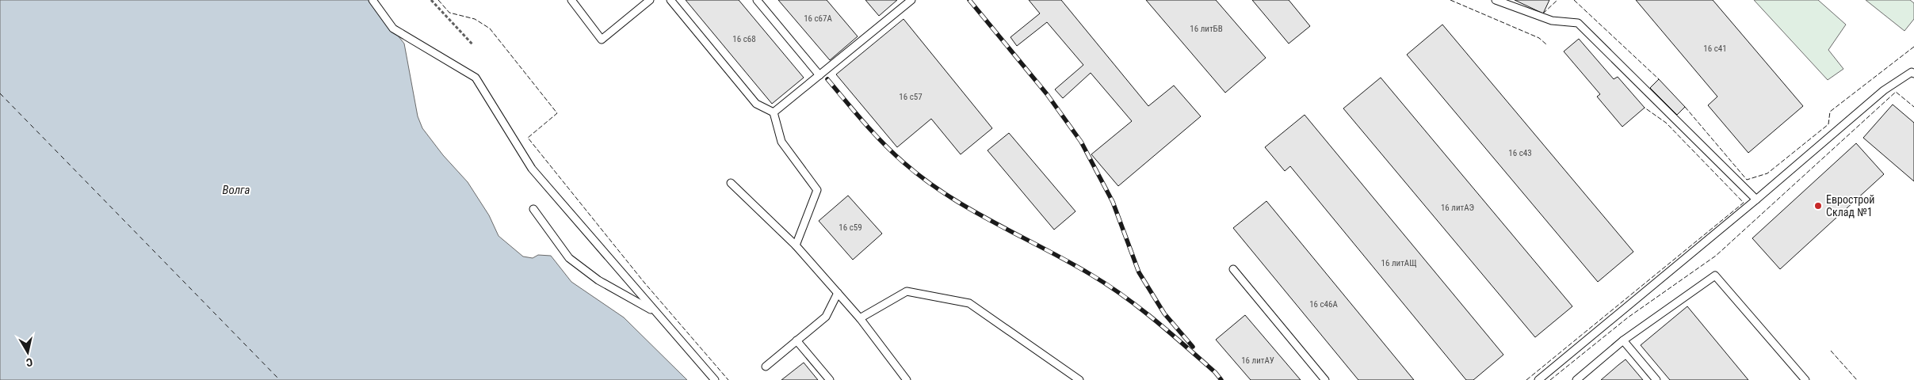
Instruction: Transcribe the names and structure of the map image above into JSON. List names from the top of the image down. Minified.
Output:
{"water":["Волга"],"places":["Еврострой Склад №1"],"house_numbers":["16 с67А","16 литБВ","16 с68","16 с41","16 с57","16 с43","16 литАЭ","16 с59","16 литАЩ","16 с46А","16 литАУ"],"north":"bottom"}
